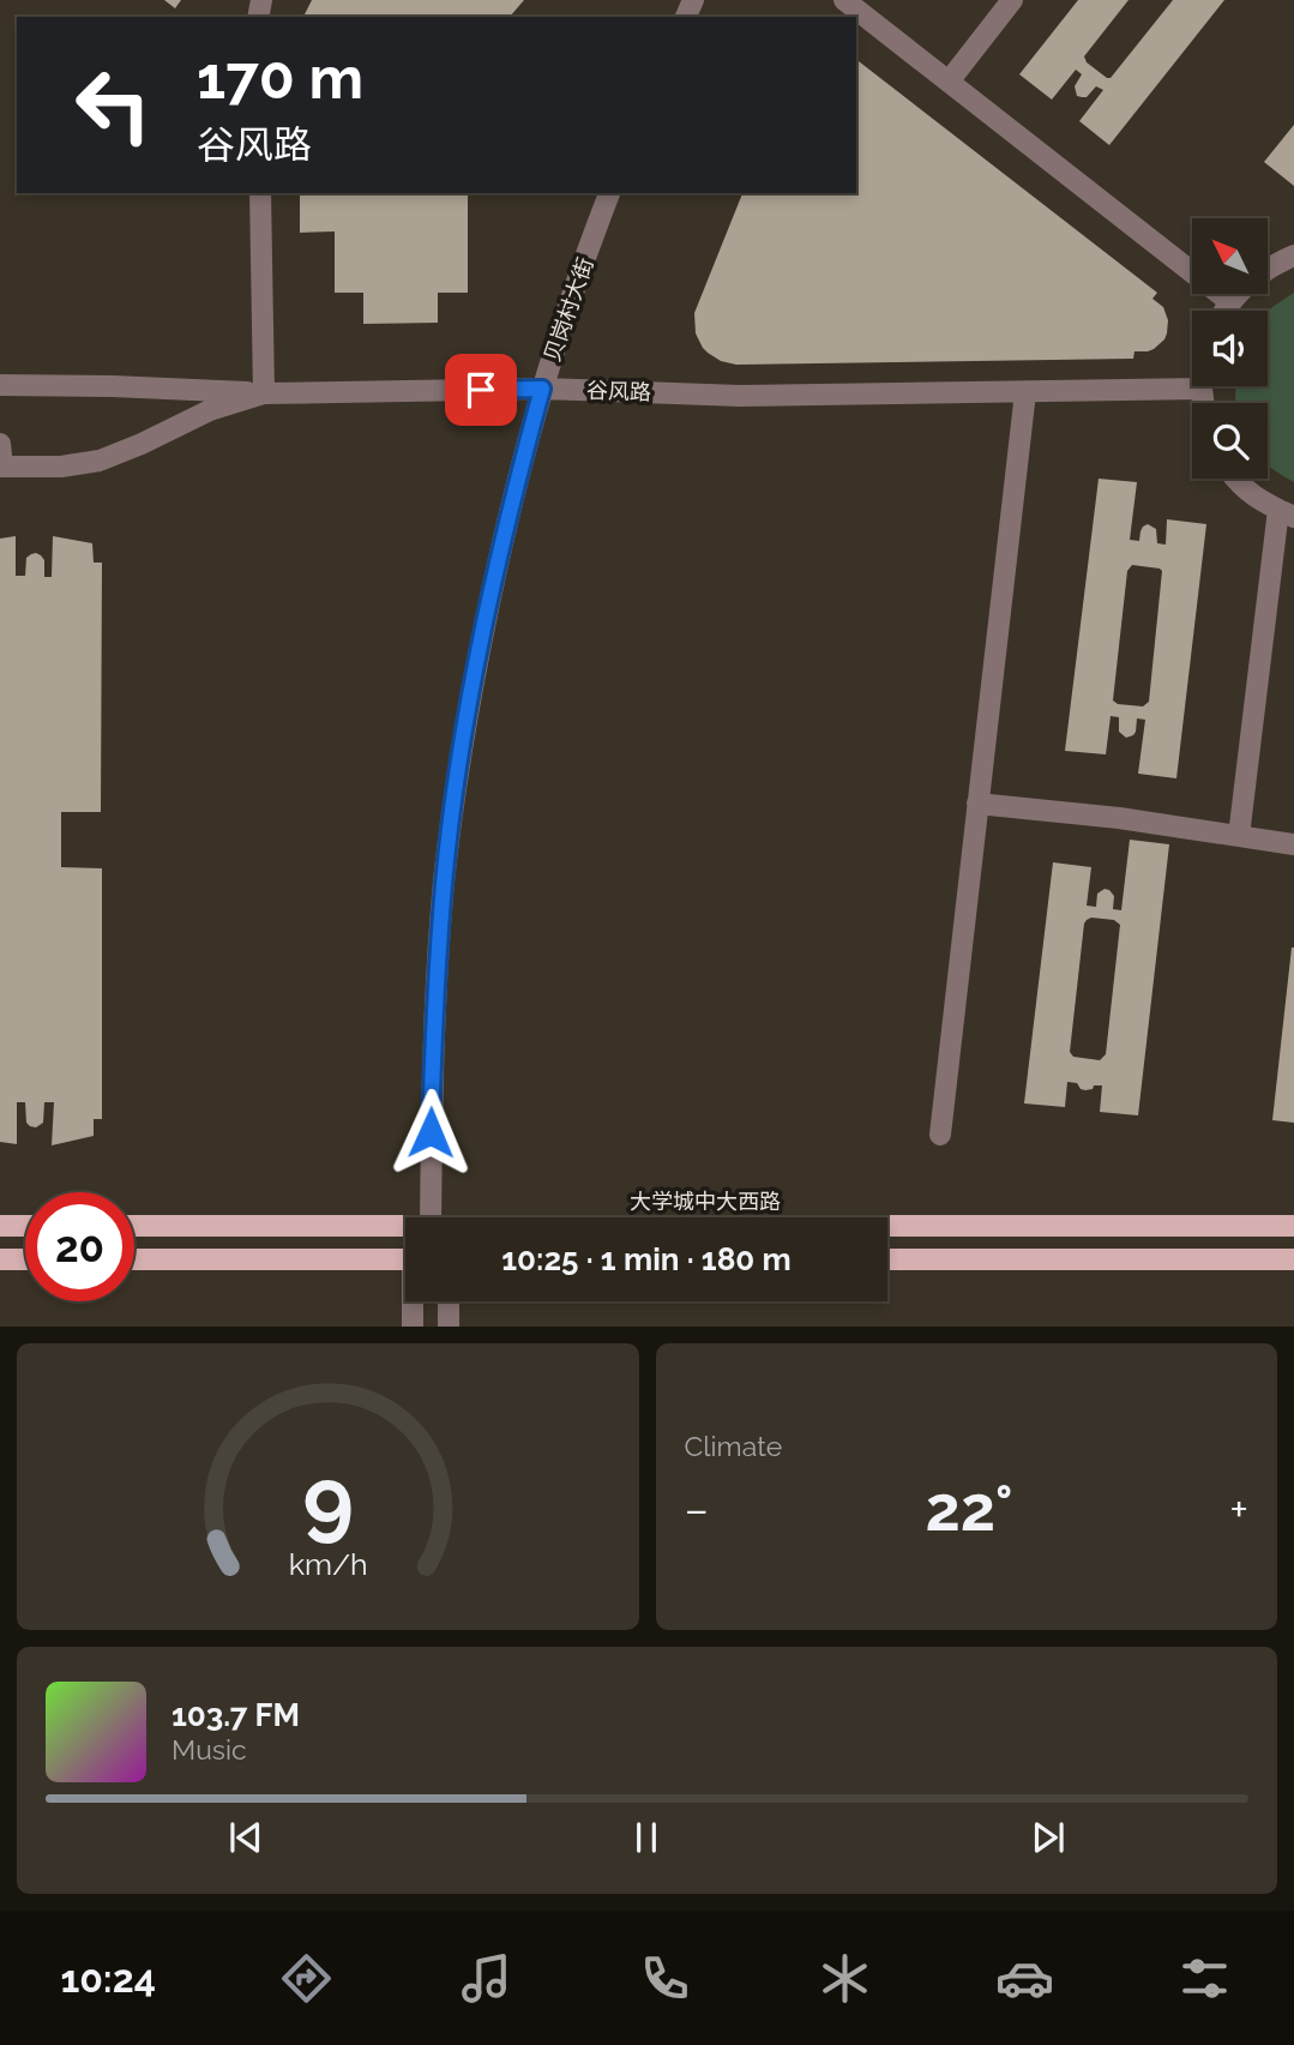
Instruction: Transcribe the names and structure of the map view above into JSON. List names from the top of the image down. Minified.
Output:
{"streets":{"main road":["大学城中大西路"],"street":["贝岗村大街","谷风路"]},"crossings":[["贝岗村大街","谷风路"]],"north":"top left","page":{"turn":["170 m","谷风路"],"limit":"20","trip":"10:25 · 1 min · 180 m","tile":"Climate","heat":["−","22°","+"],"song":["103.7 FM","Music"],"tabs":"10:24","gauge":["9","km/h"]}}
